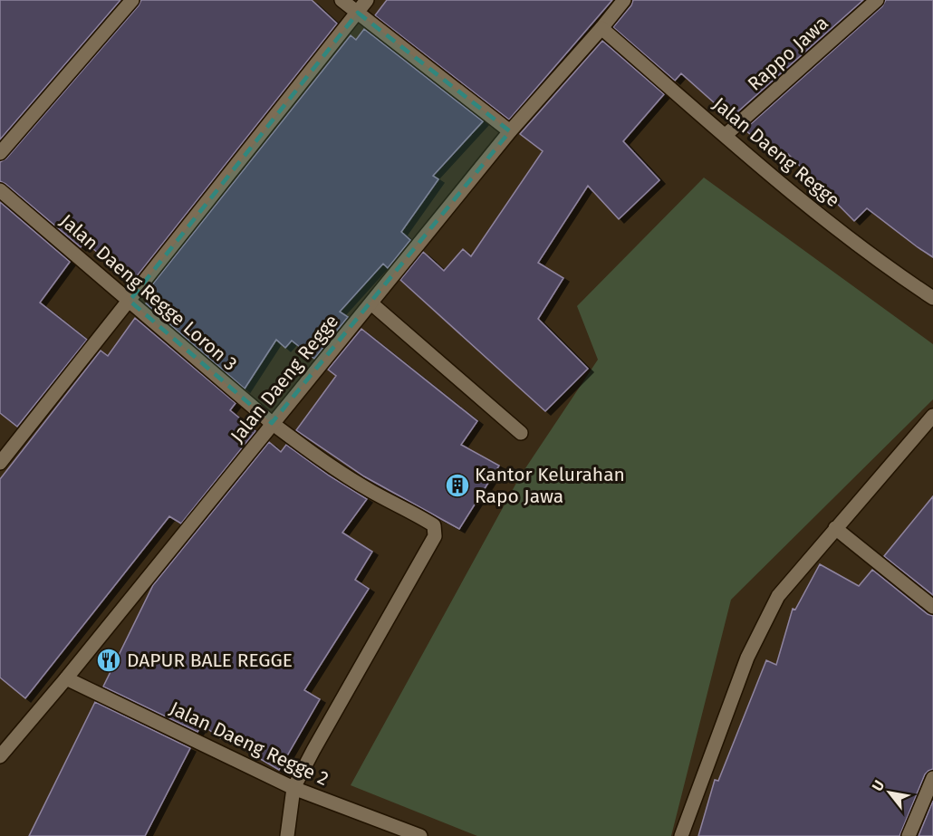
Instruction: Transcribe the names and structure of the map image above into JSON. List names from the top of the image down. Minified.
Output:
{"streets":{"street":["Rappo Jawa","Jalan Daeng Regge","Jalan Daeng Regge Loron 3","Jalan Daeng Regge 2"]},"crossings":[["Rappo Jawa","Jalan Daeng Regge"],["Jalan Daeng Regge","Jalan Daeng Regge Loron 3"],["Jalan Daeng Regge","Jalan Daeng Regge 2"],["Jalan Daeng Regge Loron 3","Jalan Daeng Regge 2"]],"places":{"building":["Kantor Kelurahan Rapo Jawa"],"restaurant":["DAPUR BALE REGGE"]},"north":"top left"}
